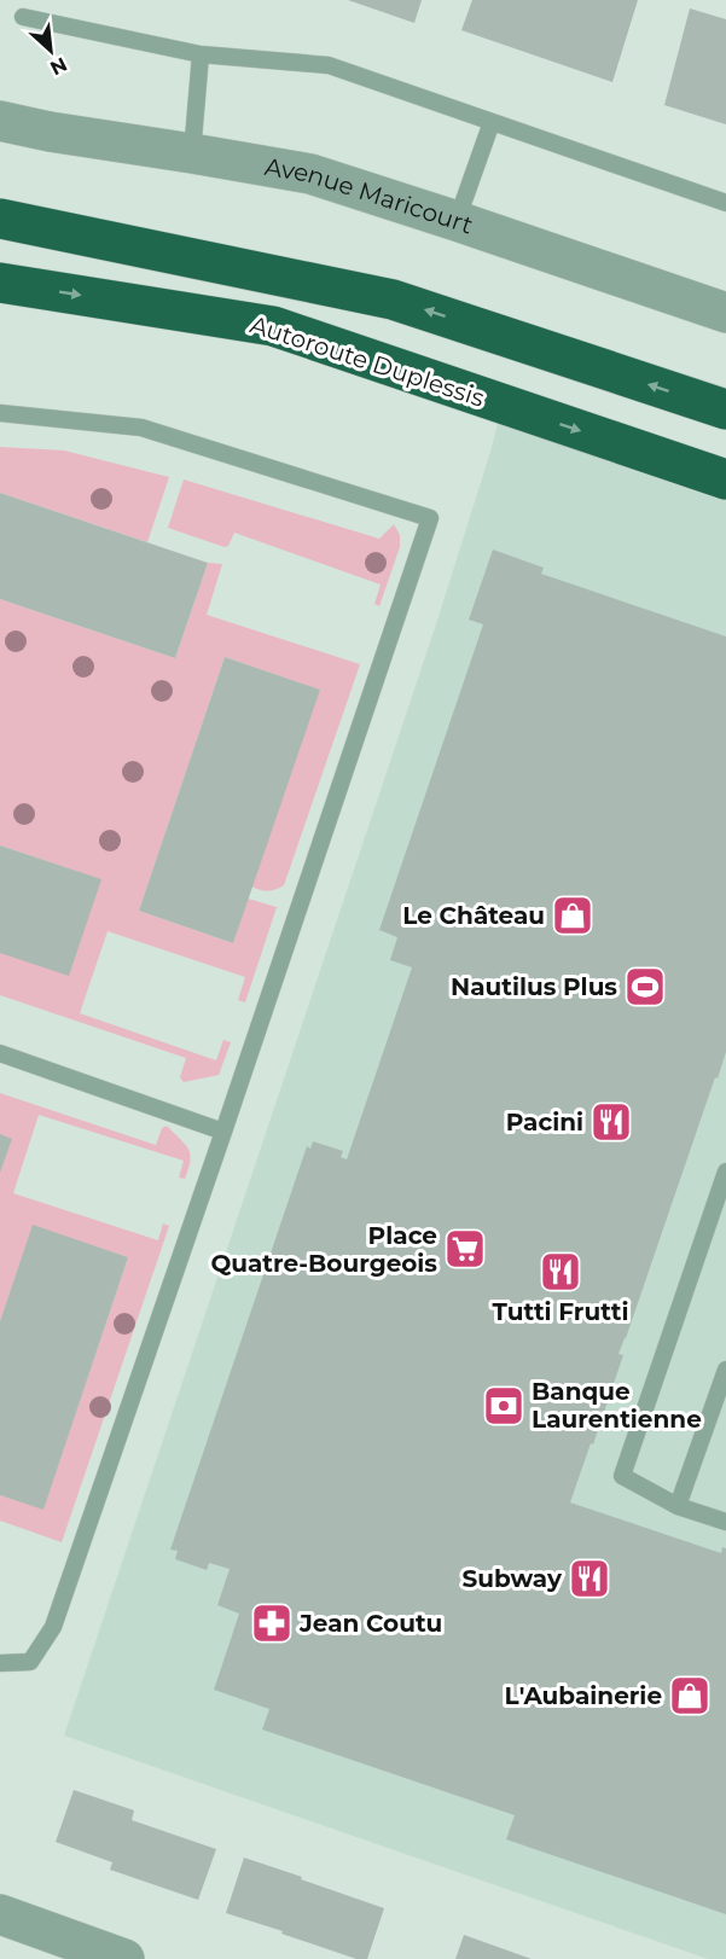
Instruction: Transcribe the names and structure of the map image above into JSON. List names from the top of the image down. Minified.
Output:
{"streets":{"highway":["Autoroute Duplessis"],"street":["Avenue Maricourt"]},"places":{"shop":["Le Château","L'Aubainerie"],"sports":["Nautilus Plus"],"restaurant":["Pacini","Tutti Frutti","Subway"],"supermarket":["Place Quatre-Bourgeois"],"bank":["Banque Laurentienne"],"pharmacy":["Jean Coutu"]},"north":"bottom right"}
